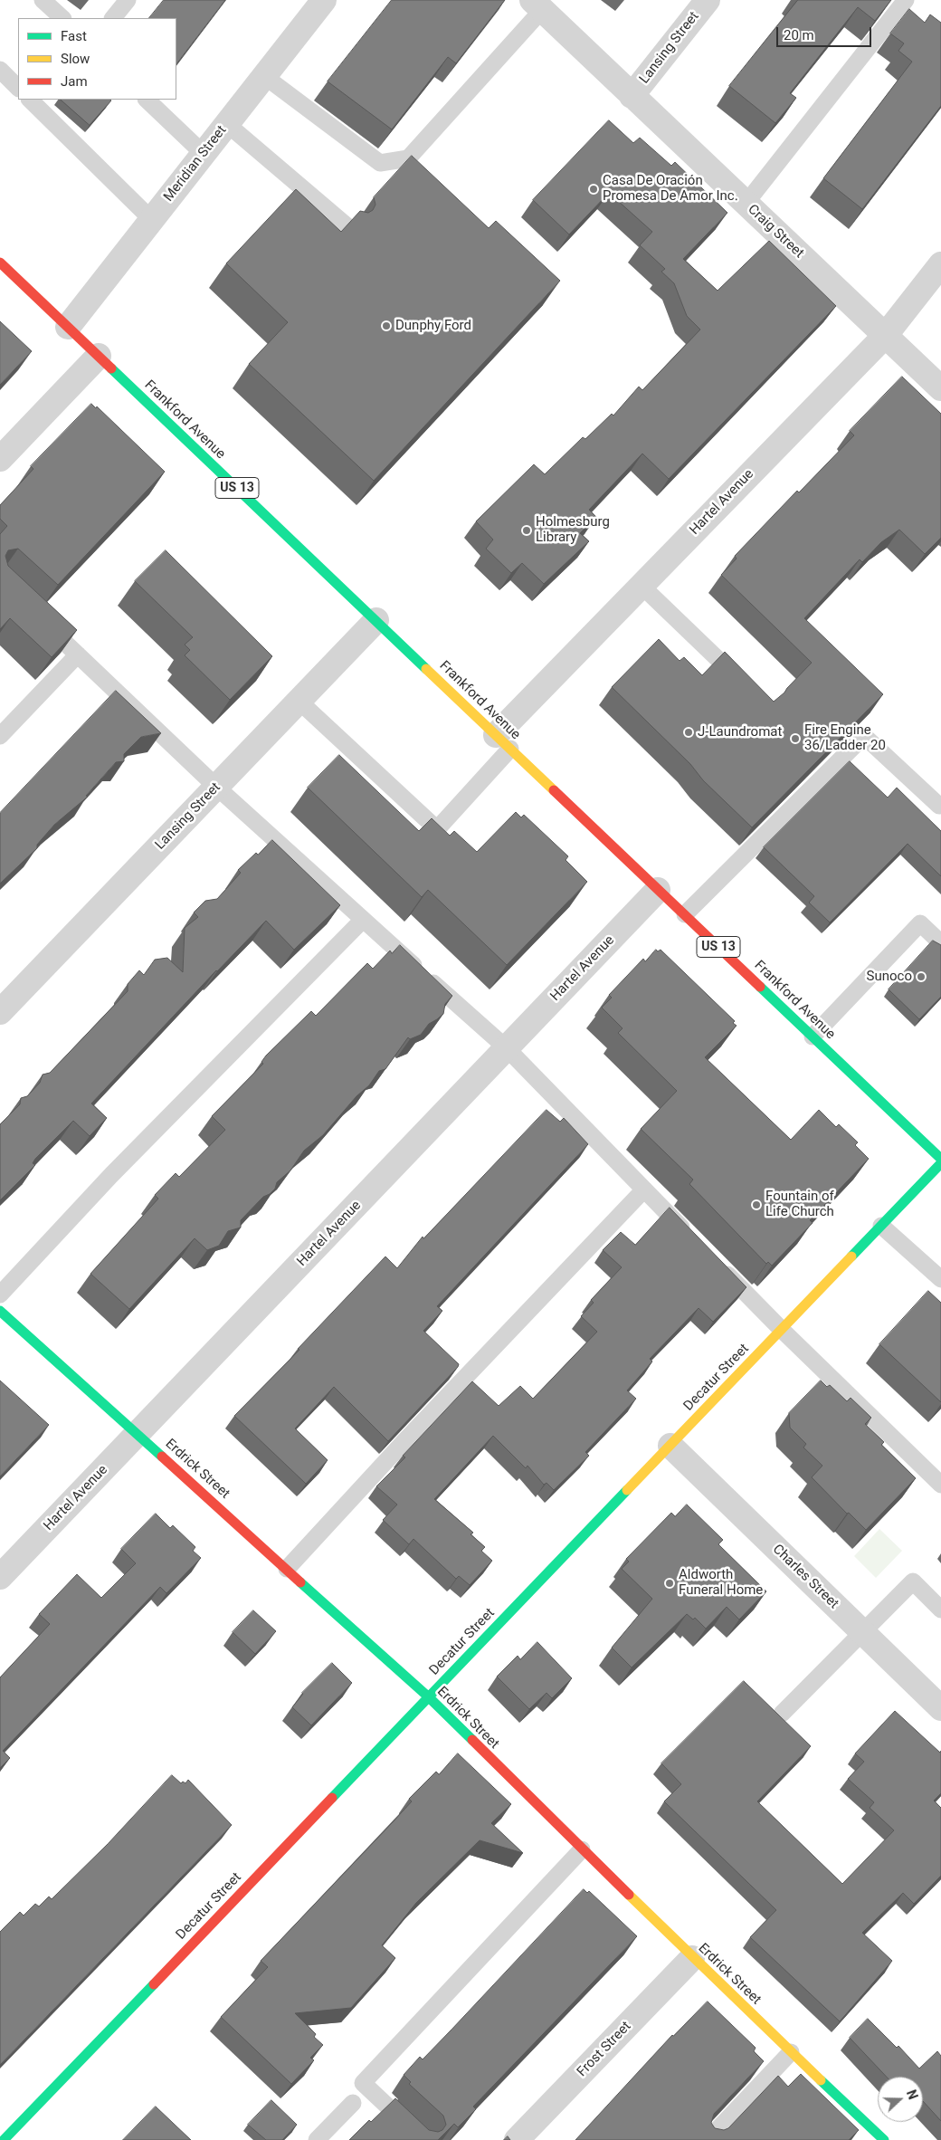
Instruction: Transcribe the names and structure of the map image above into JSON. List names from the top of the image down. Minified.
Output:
{"streets":{"street":["Lansing Street","Meridian Street","Craig Street","Frankford Avenue","US 13","Hartel Avenue","Decatur Street","Erdrick Street","Charles Street","Frost Street"]},"crossings":[["Lansing Street","Craig Street"],["Lansing Street","Frankford Avenue"],["Meridian Street","Frankford Avenue"],["Craig Street","Hartel Avenue"],["Frankford Avenue","Hartel Avenue"],["Hartel Avenue","Erdrick Street"],["Decatur Street","Erdrick Street"],["Decatur Street","Charles Street"],["Erdrick Street","Frost Street"]],"places":["Casa De Oración Promesa De Amor Inc.","Dunphy Ford","Holmesburg Library","J-Laundromat","Fire Engine 36/Ladder 20","Sunoco","Fountain of Life Church","Aldworth Funeral Home"],"legend":["Fast","Slow","Jam"],"scale_bar":"20 m","north":"right"}
